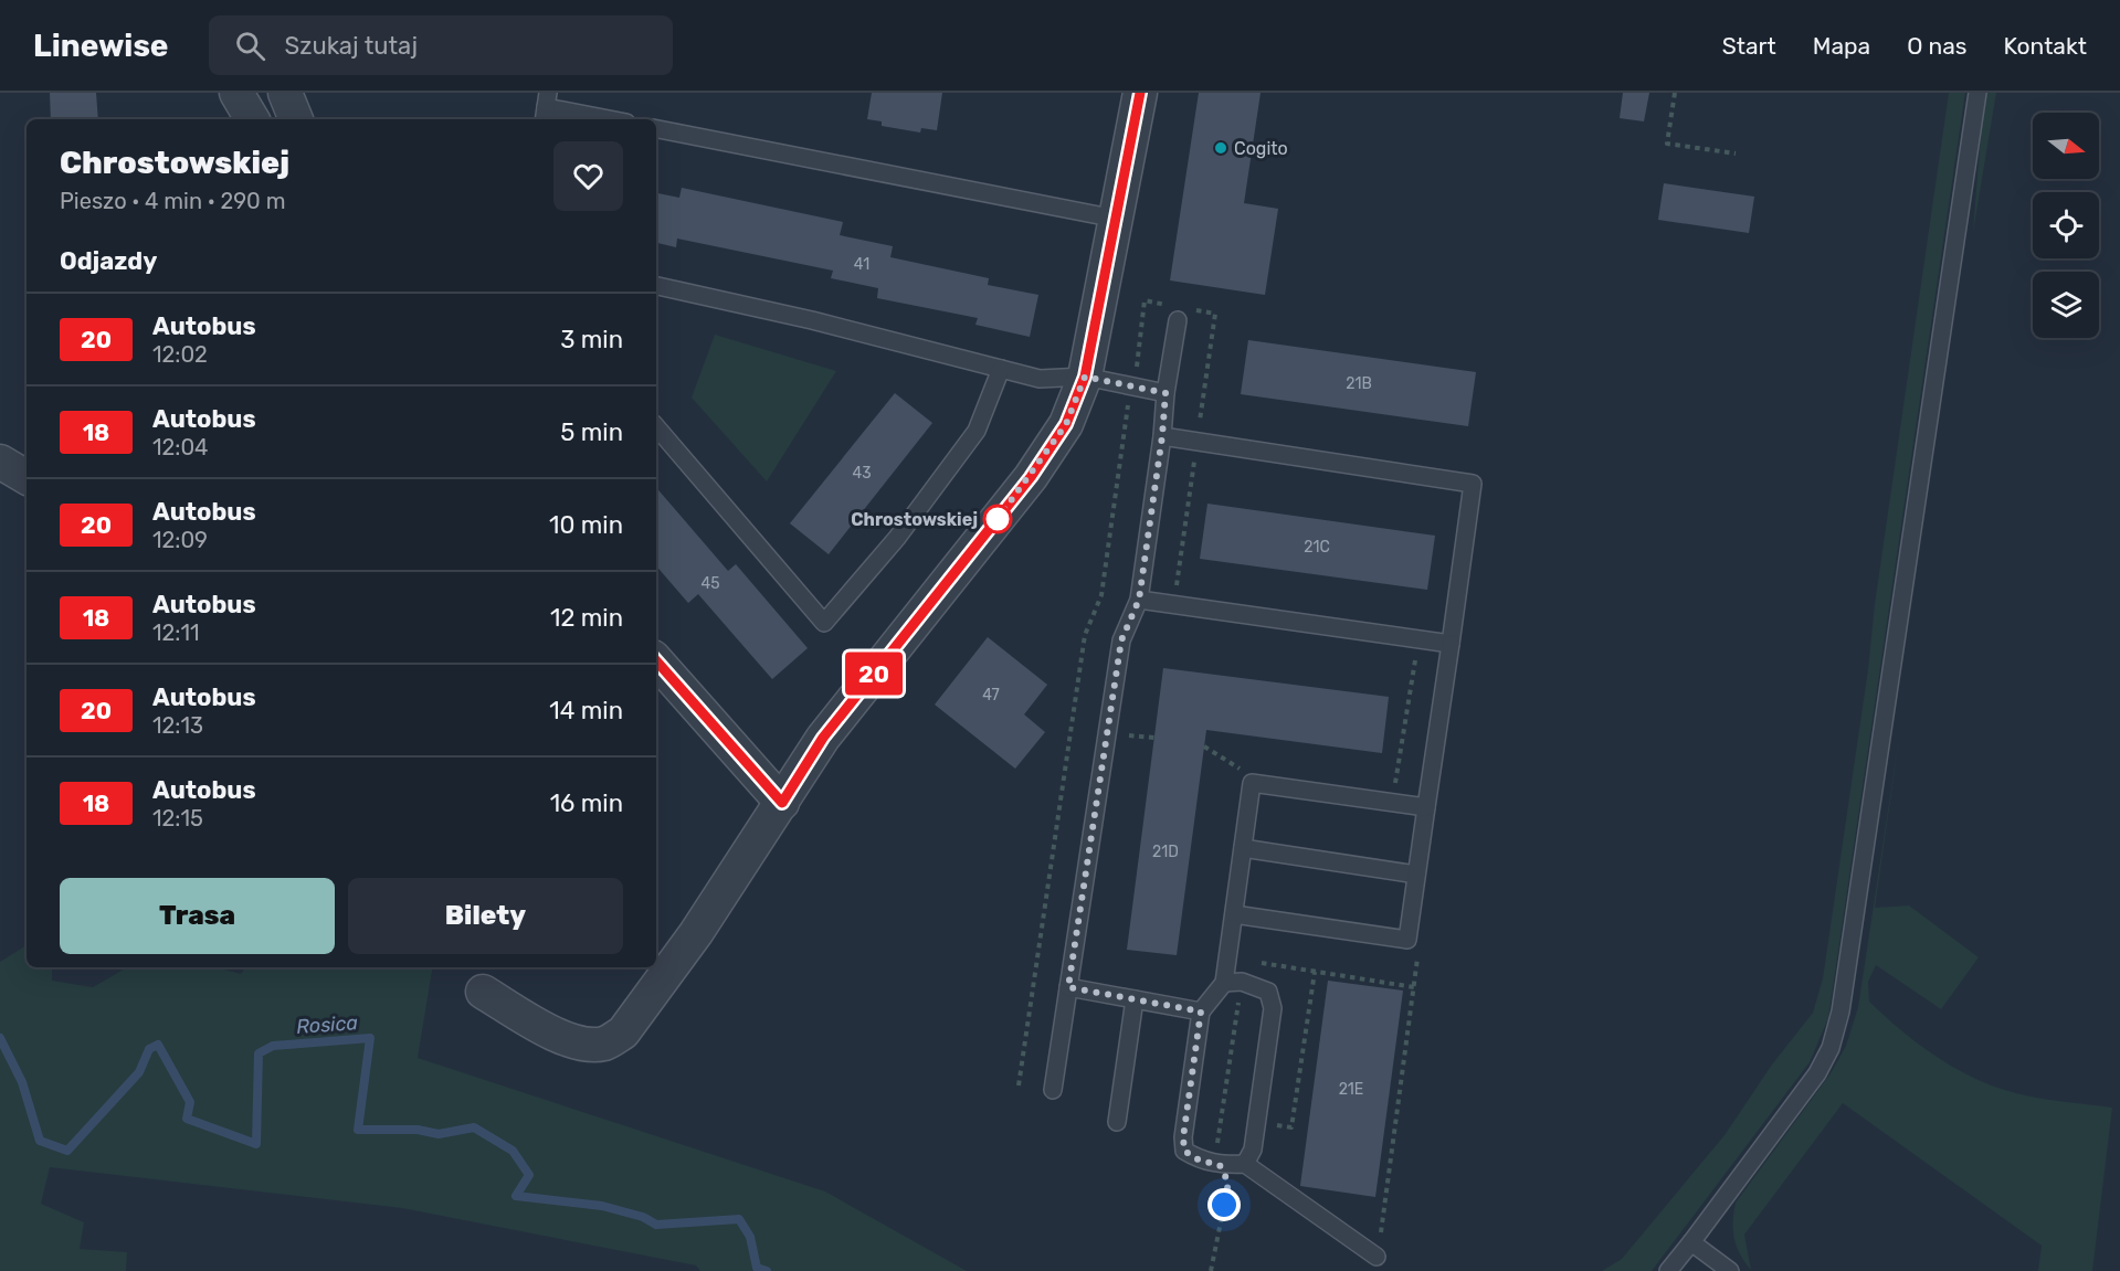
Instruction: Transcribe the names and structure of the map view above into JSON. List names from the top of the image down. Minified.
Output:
{"water":["Rosica"],"places":["Cogito","Chrostowskiej"],"lines":["bus line 20"],"house_numbers":["41","21B","43","21C","45","47","21D","21E"],"north":"right","page":{"header":"Linewise","search":"Szukaj tutaj","nav":["Start","Mapa","O nas","Kontakt"],"on_map":"20","heading":[["Chrostowskiej","Pieszo · 4 min · 290 m"],"Odjazdy"],"list":[{"mark":"20","name":"Autobus","note":"12:02","value":"3 min"},{"mark":"18","name":"Autobus","note":"12:04","value":"5 min"},{"mark":"20","name":"Autobus","note":"12:09","value":"10 min"},{"mark":"18","name":"Autobus","note":"12:11","value":"12 min"},{"mark":"20","name":"Autobus","note":"12:13","value":"14 min"},{"mark":"18","name":"Autobus","note":"12:15","value":"16 min"}],"buttons":["Trasa","Bilety"]}}
